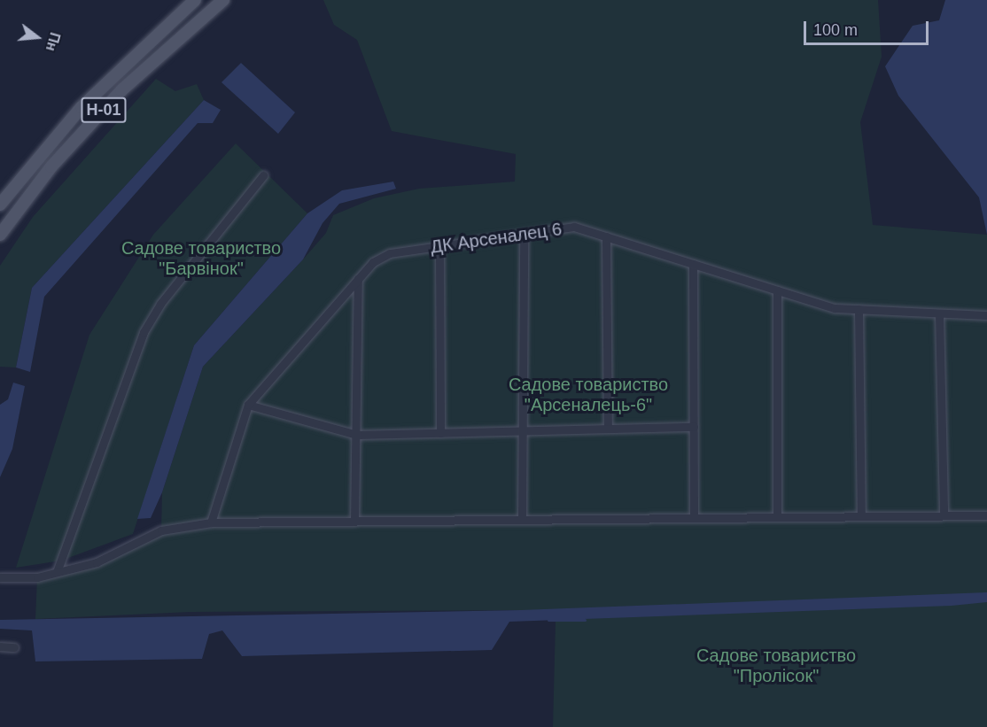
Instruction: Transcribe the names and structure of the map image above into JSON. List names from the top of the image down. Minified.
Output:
{"streets":{"main road":["Н-01"],"street":["ДК Арсеналец 6"]},"parks":["Садове товариство \"Барвінок\"","Садове товариство \"Арсеналець-6\"","Садове товариство \"Пролісок\""],"scale_bar":"100 m","north":"right"}
